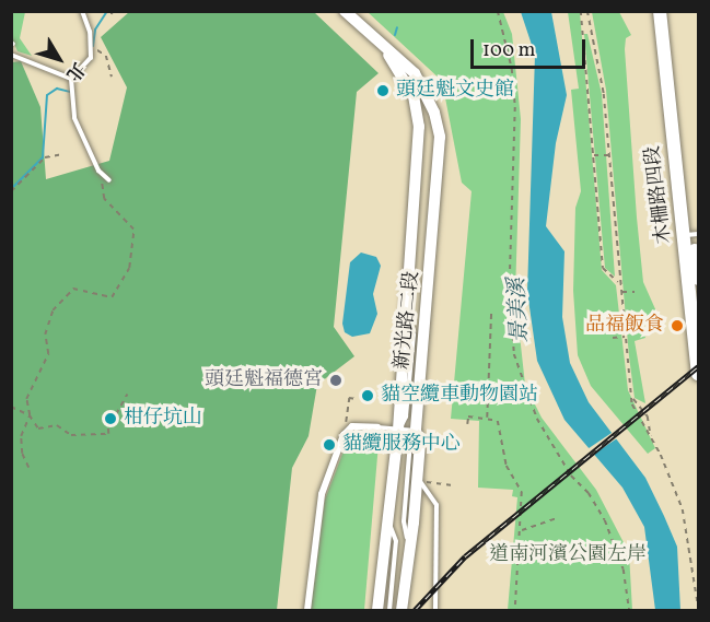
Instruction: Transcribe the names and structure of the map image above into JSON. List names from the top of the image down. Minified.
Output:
{"streets":{"main road":["木柵路四段"],"street":["新光路二段"]},"water":["景美溪"],"parks":["道南河濱公園左岸"],"places":["頭廷魁文史館","品福飯食","頭廷魁福德宮","貓空纜車動物園站","柑仔坑山","貓纜服務中心"],"scale_bar":"100 m","north":"bottom right"}
